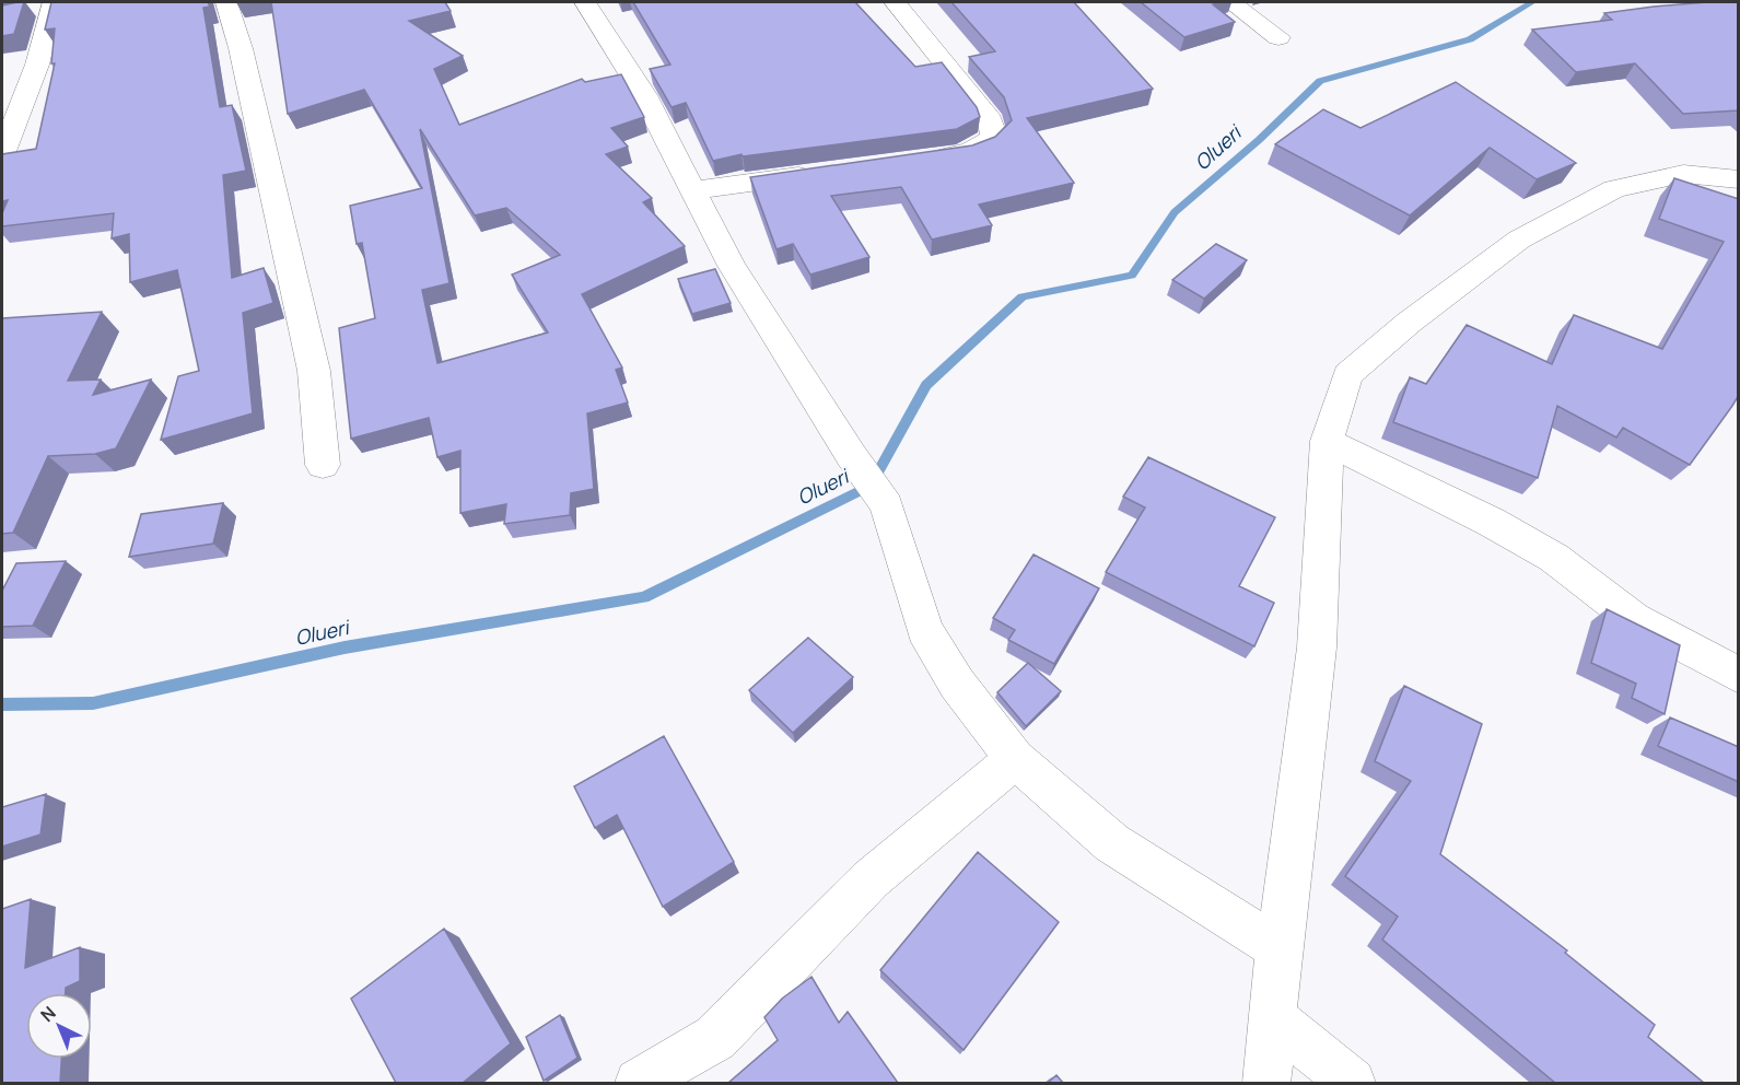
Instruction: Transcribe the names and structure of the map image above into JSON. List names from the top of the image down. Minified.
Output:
{"water":["Olueri"],"north":"top left"}
